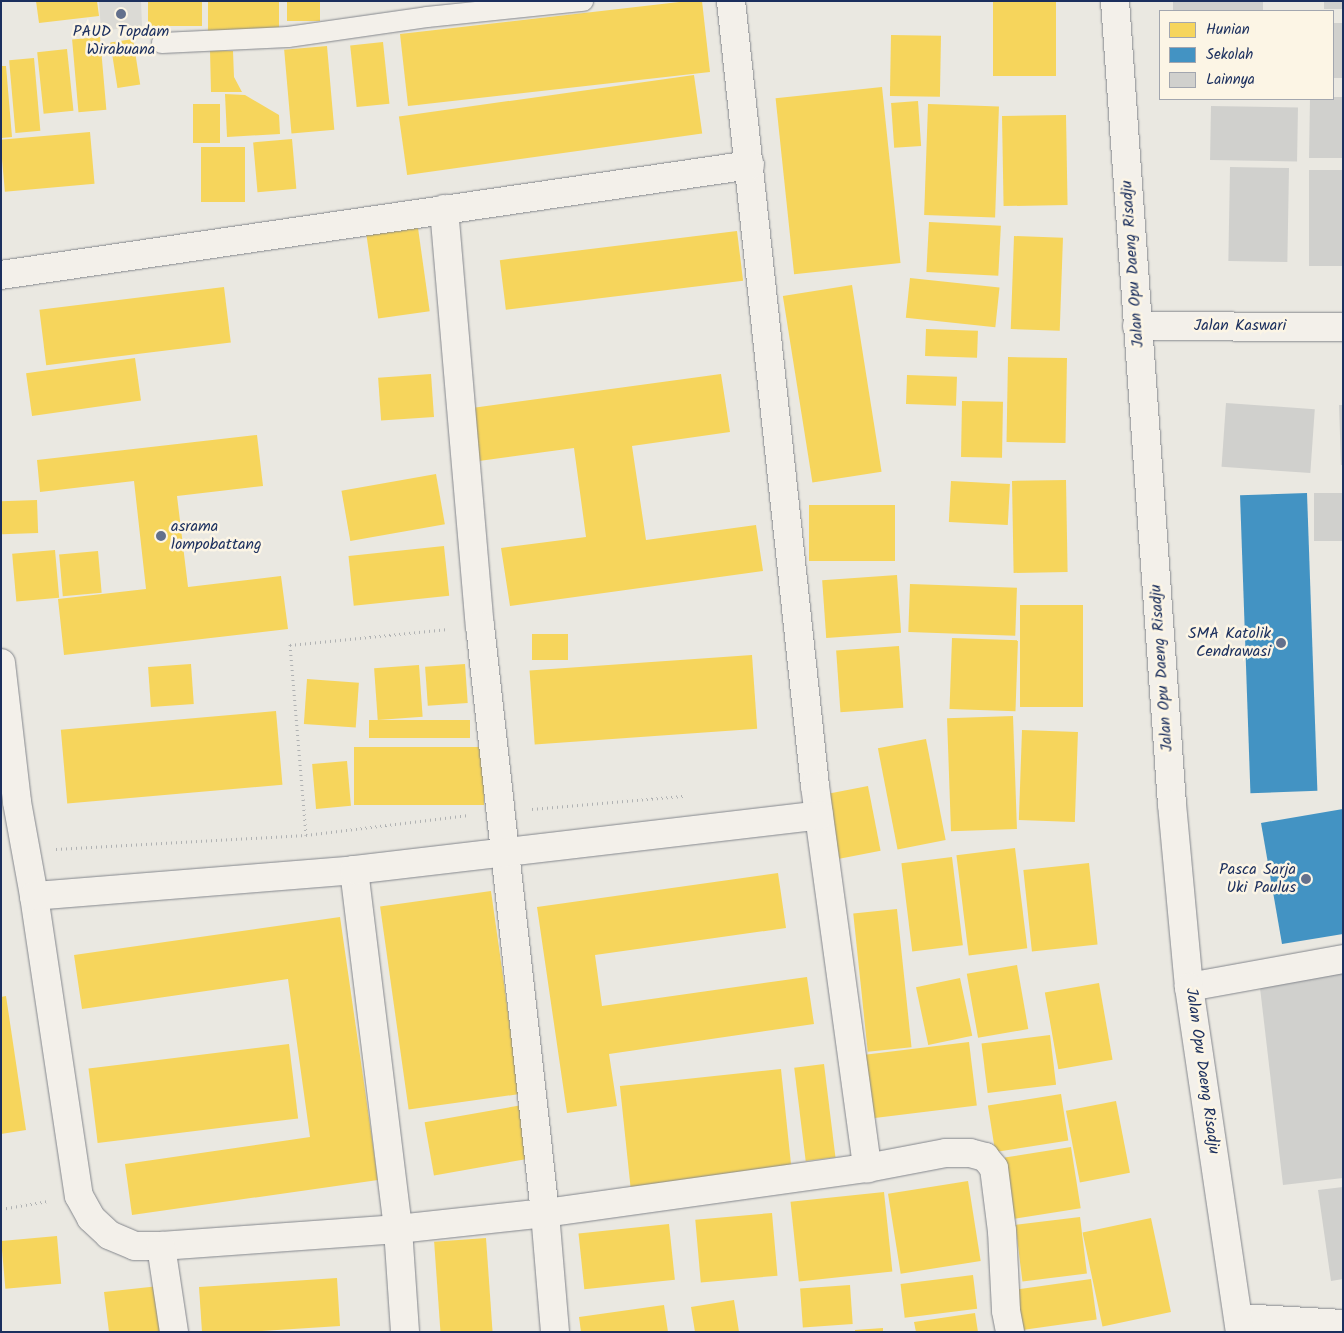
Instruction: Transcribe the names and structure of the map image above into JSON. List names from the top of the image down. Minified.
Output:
{"streets":{"street":["Jalan Opu Daeng Risadju","Jalan Kaswari"]},"crossings":[["Jalan Opu Daeng Risadju","Jalan Kaswari"]],"places":["PAUD Topdam Wirabuana","asrama lompobattang","SMA Katolik Cendrawasi","Pasca Sarja Uki Paulus"],"legend":["Hunian","Sekolah","Lainnya"]}
